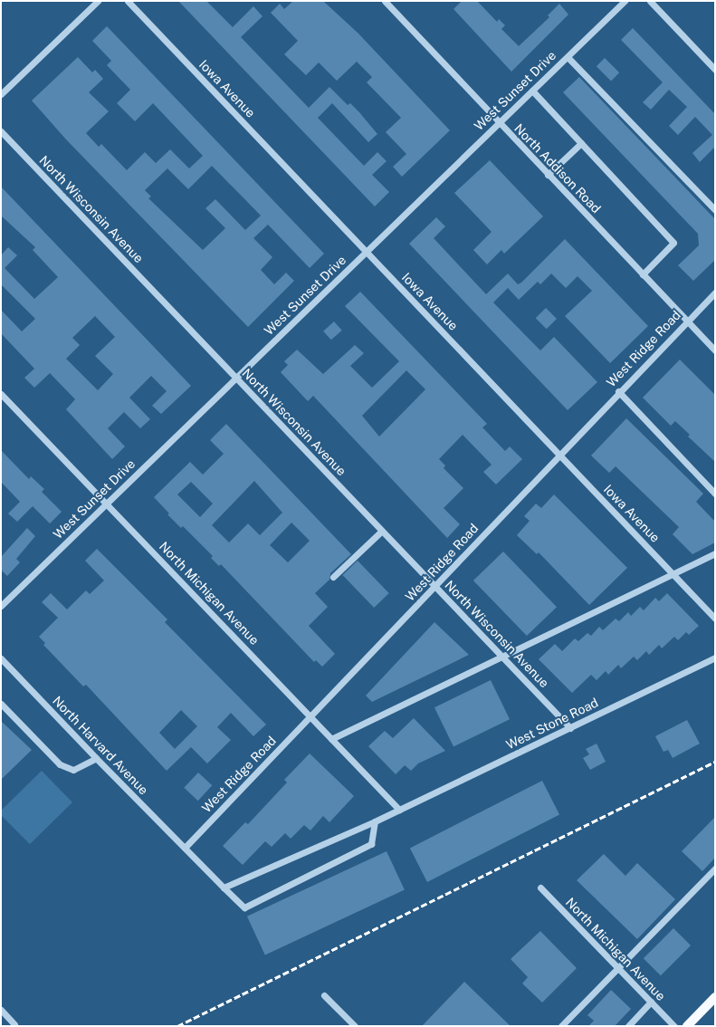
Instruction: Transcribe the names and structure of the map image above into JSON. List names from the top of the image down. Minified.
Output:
{"streets":{"street":["Iowa Avenue","West Sunset Drive","North Addison Road","North Wisconsin Avenue","West Ridge Road","North Michigan Avenue","West Stone Road","North Harvard Avenue"]},"crossings":[["Iowa Avenue","West Sunset Drive"],["Iowa Avenue","West Ridge Road"],["West Sunset Drive","North Addison Road"],["West Sunset Drive","North Wisconsin Avenue"],["West Sunset Drive","North Michigan Avenue"],["North Addison Road","West Ridge Road"],["North Wisconsin Avenue","West Ridge Road"],["North Wisconsin Avenue","West Stone Road"],["West Ridge Road","North Michigan Avenue"],["West Ridge Road","North Harvard Avenue"],["North Michigan Avenue","West Stone Road"],["West Stone Road","North Harvard Avenue"]]}
